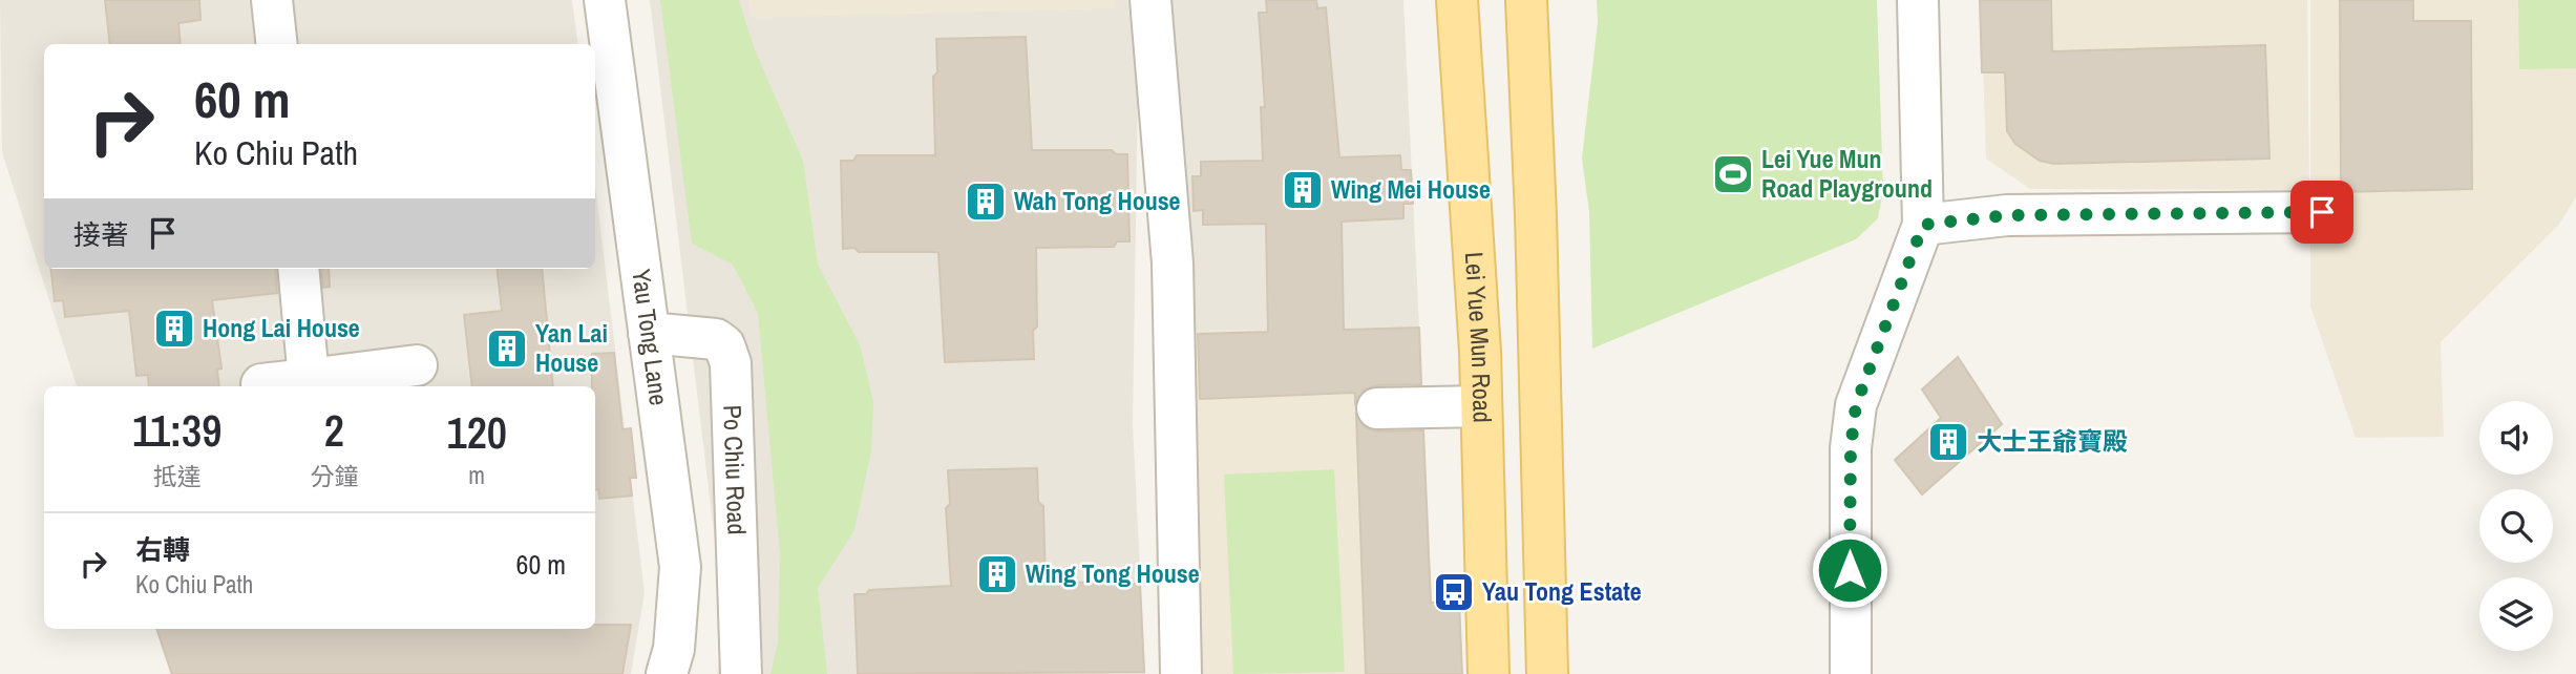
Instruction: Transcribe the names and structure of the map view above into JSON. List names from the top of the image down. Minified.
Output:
{"streets":{"main road":["Lei Yue Mun Road"],"street":["Yau Tong Lane","Po Chiu Road"]},"crossings":[["Yau Tong Lane","Po Chiu Road"]],"places":{"sports":["Lei Yue Mun Road Playground"],"building":["Wing Mei House","Wah Tong House","Hong Lai House","Yan Lai House","大士王爺寶殿","Wing Tong House"],"bus stop":["Yau Tong Estate"]},"page":{"turn":["60 m","Ko Chiu Path"],"then":"接著","eta":["11:39","抵達","2","分鐘","120","m"],"list":[{"name":"右轉","note":"Ko Chiu Path","value":"60 m"}]}}
